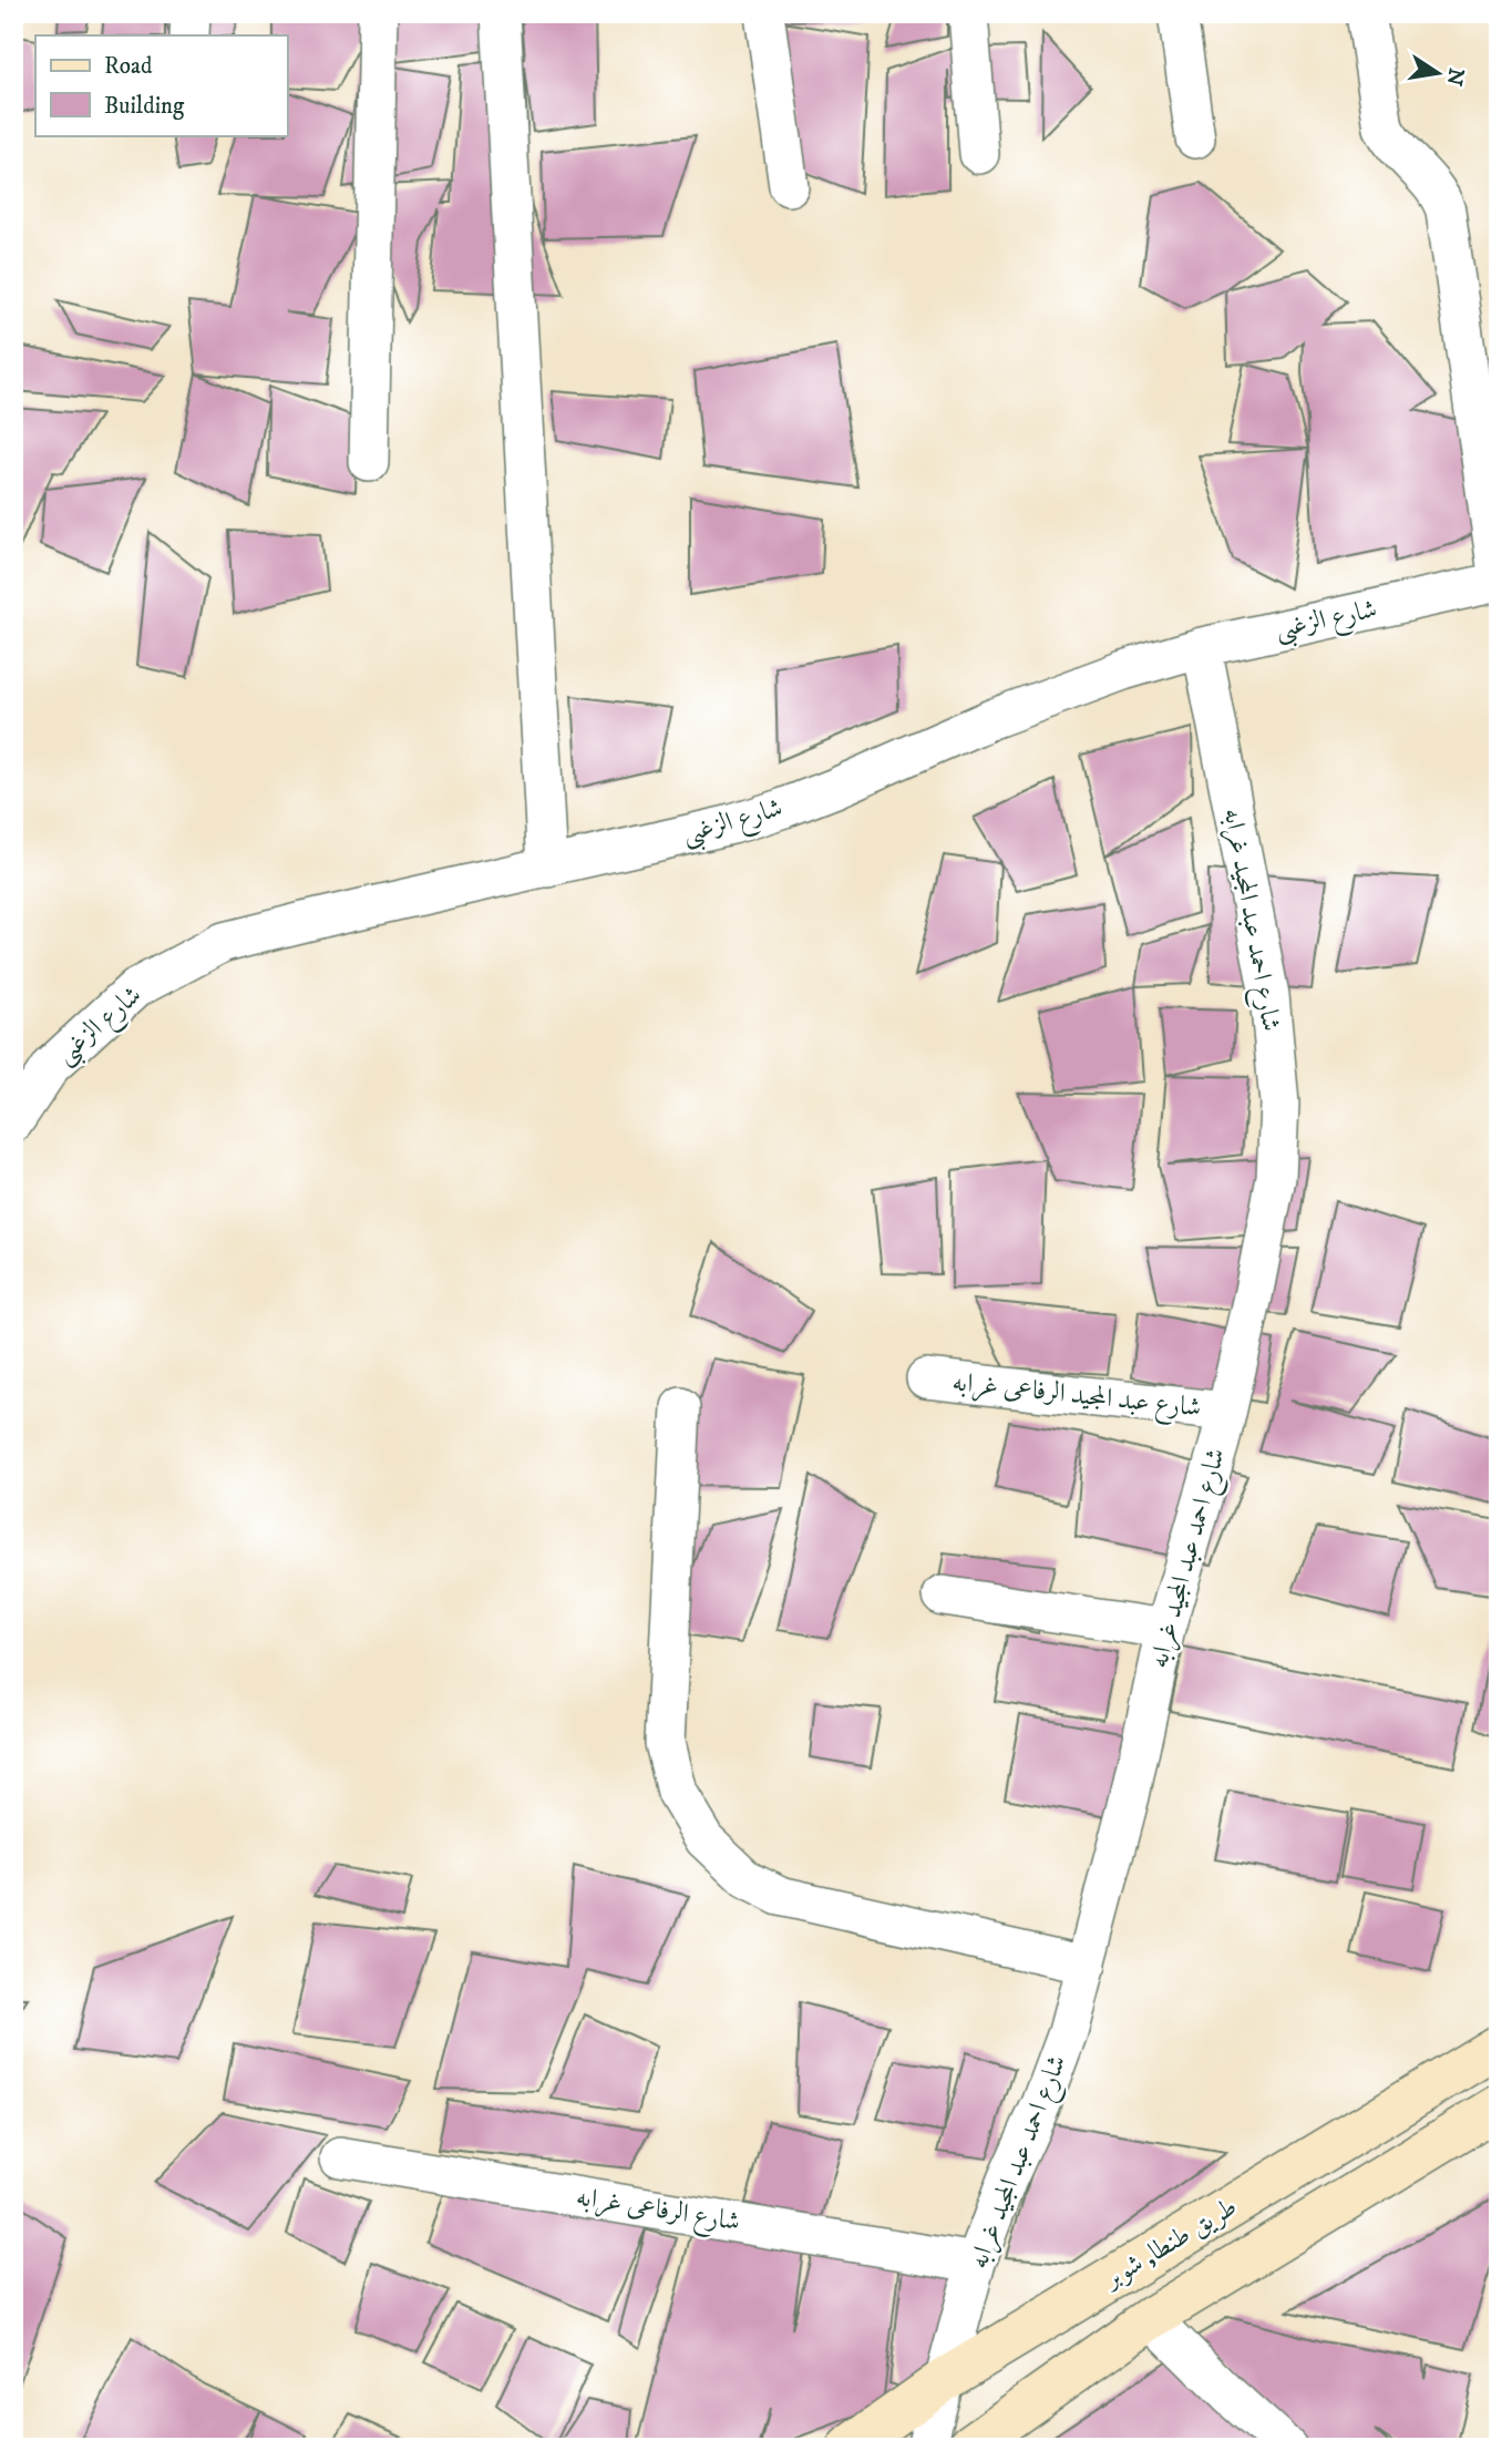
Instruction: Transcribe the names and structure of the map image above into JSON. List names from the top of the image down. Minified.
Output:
{"streets":{"street":["شارع الزغبى","شارع احمد عبد المجيد غرابه","شارع عبد المجيد الرفاعى غرابه","شارع الرفاعى غرابه","طريق طنطا, شوبر"]},"crossings":[["شارع الزغبى","شارع احمد عبد المجيد غرابه"],["شارع احمد عبد المجيد غرابه","شارع عبد المجيد الرفاعى غرابه"],["شارع احمد عبد المجيد غرابه","شارع الرفاعى غرابه"],["شارع احمد عبد المجيد غرابه","طريق طنطا, شوبر"]],"legend":["Road","Building"],"north":"right"}
